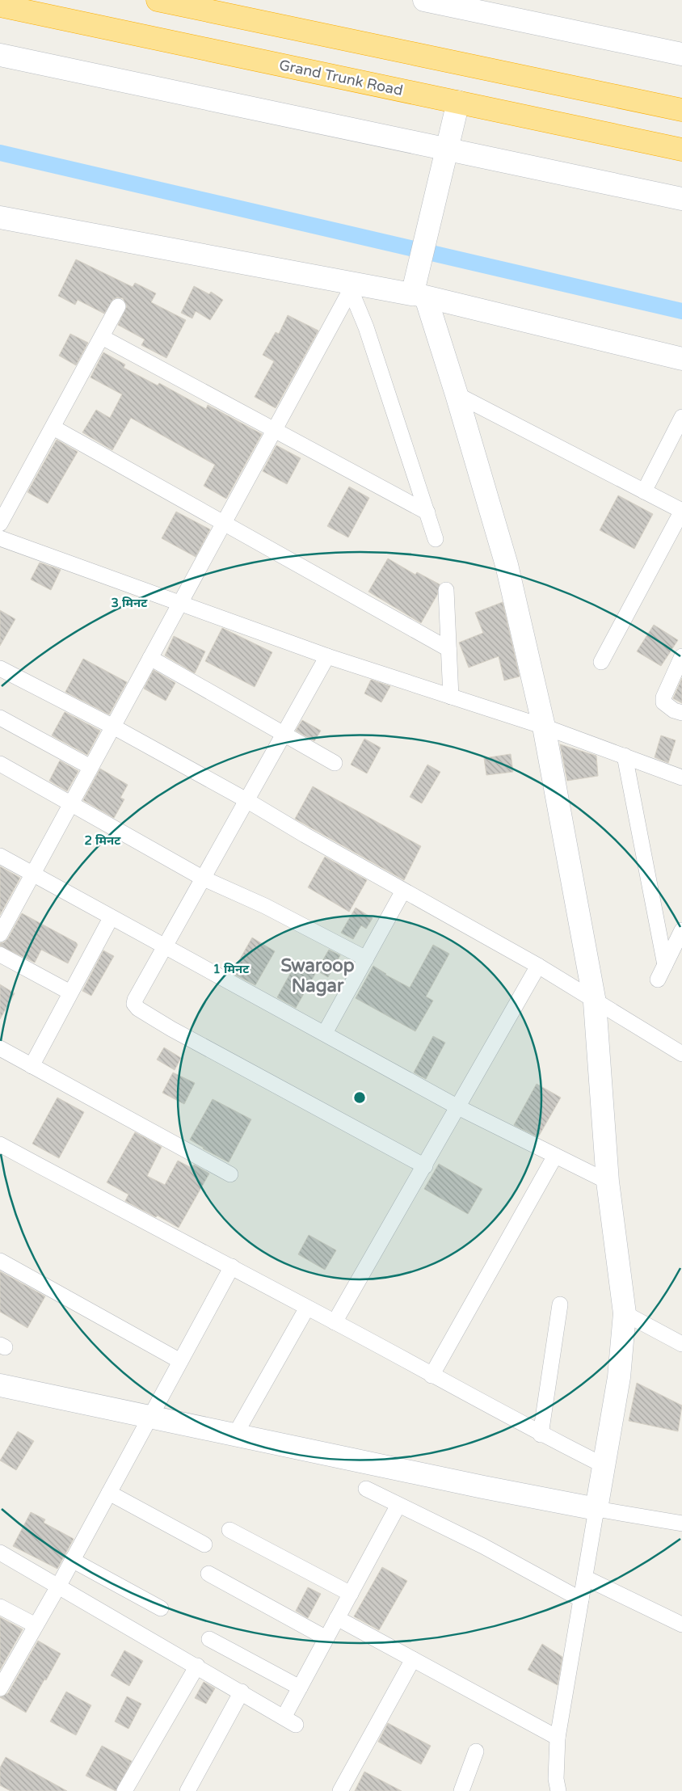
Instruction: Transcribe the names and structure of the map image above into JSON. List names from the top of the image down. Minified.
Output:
{"streets":{"highway":["Grand Trunk Road"]},"districts":["Swaroop Nagar"],"rings":["3 मिनट","2 मिनट","1 मिनट"]}
